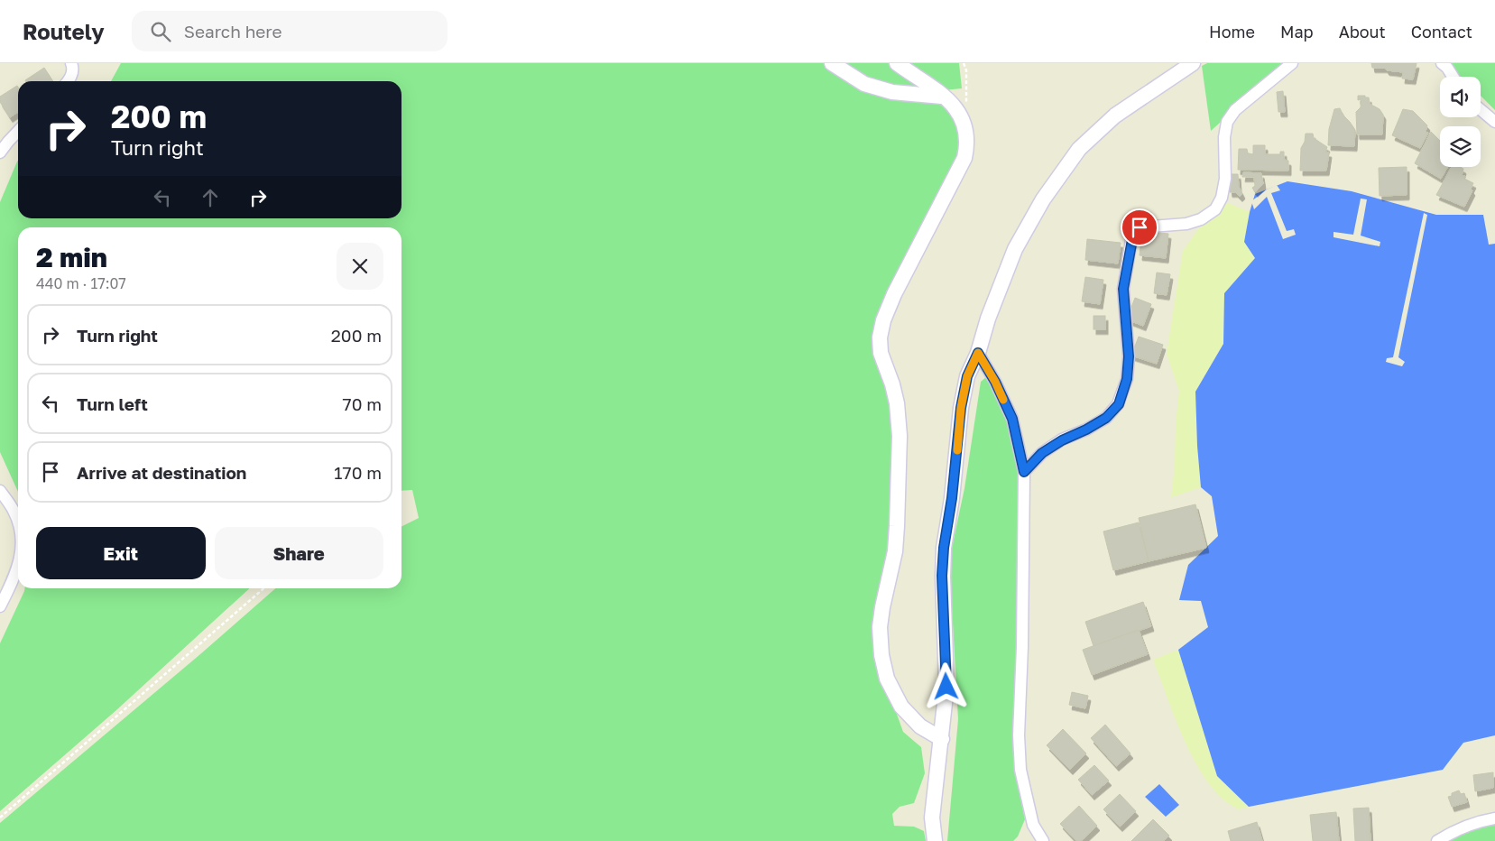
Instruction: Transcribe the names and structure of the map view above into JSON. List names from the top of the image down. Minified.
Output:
{"page":{"header":"Routely","search":"Search here","nav":["Home","Map","About","Contact"],"turn":["200 m","Turn right"],"heading":["2 min","440 m · 17:07"],"list":[{"name":"Turn right","value":"200 m"},{"name":"Turn left","value":"70 m"},{"name":"Arrive at destination","value":"170 m"}],"buttons":["Exit","Share"]}}
